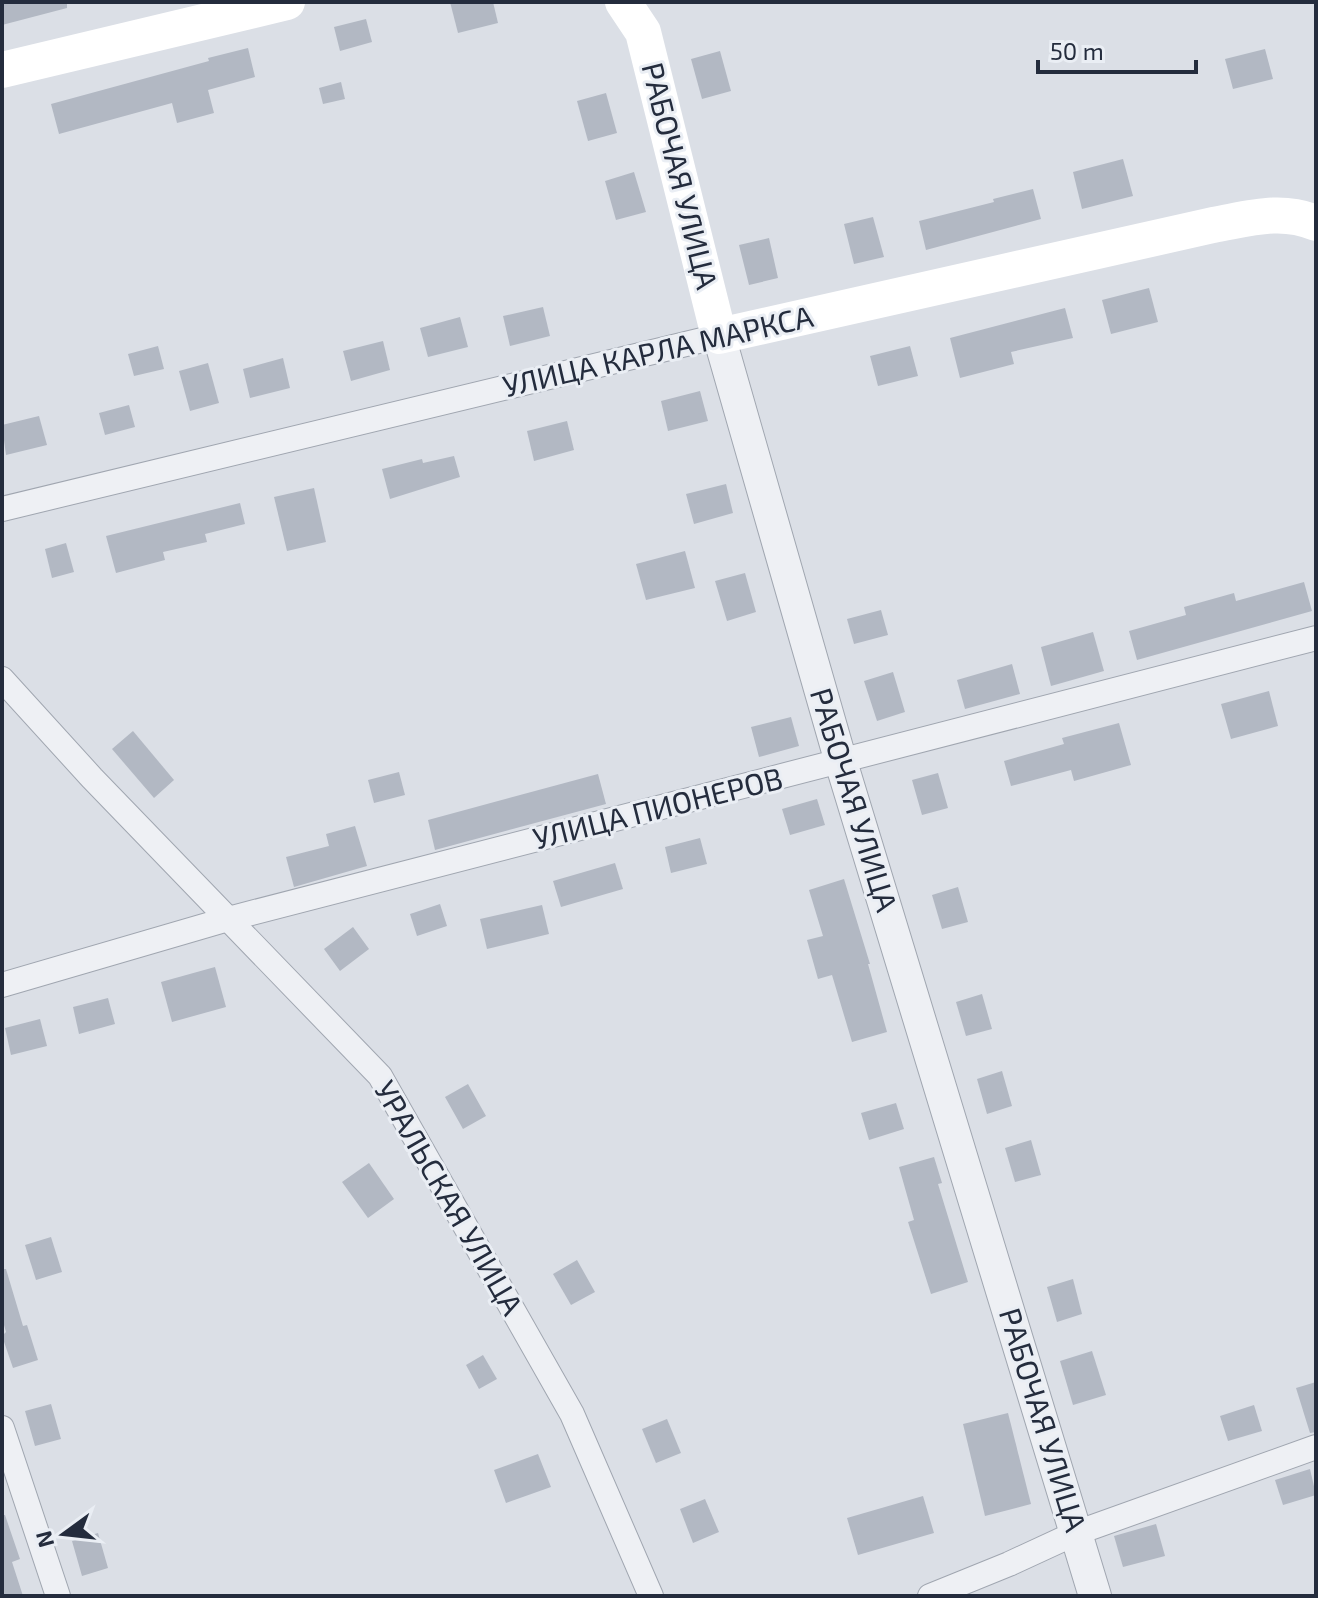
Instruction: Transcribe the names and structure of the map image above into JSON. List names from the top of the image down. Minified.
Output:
{"streets":{"main road":["РАБОЧАЯ УЛИЦА","УЛИЦА КАРЛА МАРКСА"],"street":["УЛИЦА ПИОНЕРОВ","УРАЛЬСКАЯ УЛИЦА"]},"crossings":[["РАБОЧАЯ УЛИЦА","УЛИЦА КАРЛА МАРКСА"],["РАБОЧАЯ УЛИЦА","УЛИЦА ПИОНЕРОВ"],["УЛИЦА ПИОНЕРОВ","УРАЛЬСКАЯ УЛИЦА"]],"scale_bar":"50 m","north":"left"}
